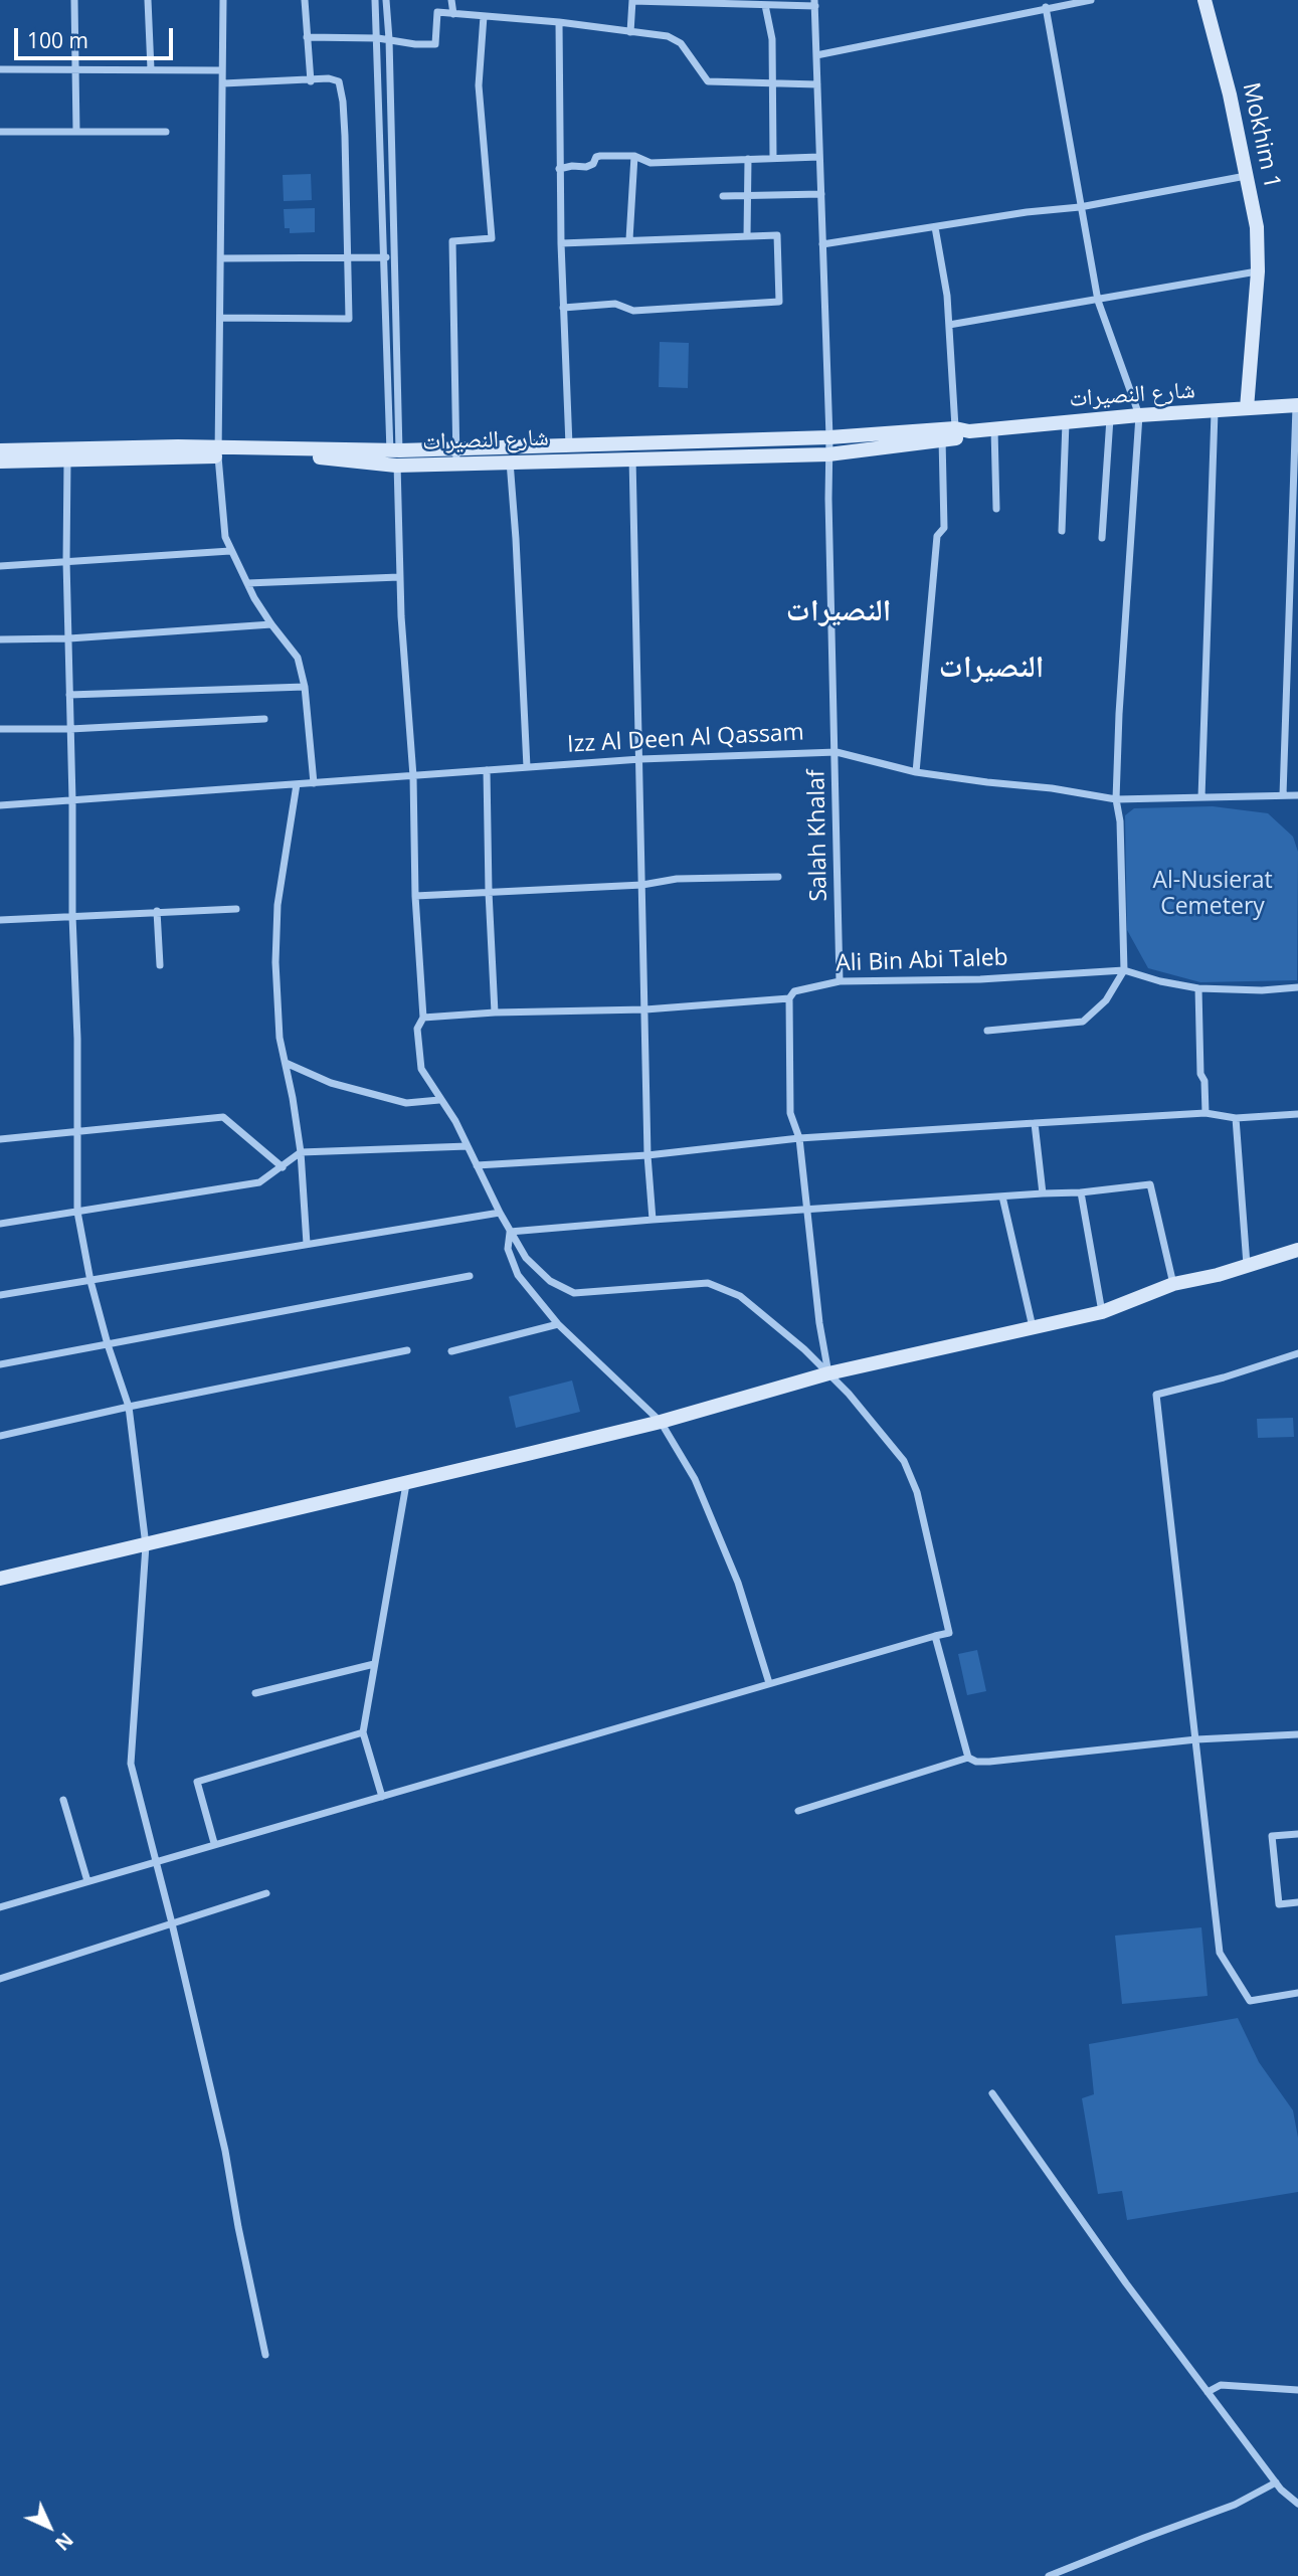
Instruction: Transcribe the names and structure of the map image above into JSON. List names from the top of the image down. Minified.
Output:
{"streets":{"main road":["Mokhim 1","شارع النصيرات"],"street":["Izz Al Deen Al Qassam","Salah Khalaf","Ali Bin Abi Taleb"]},"crossings":[["Mokhim 1","شارع النصيرات"],["شارع النصيرات","Salah Khalaf"],["Izz Al Deen Al Qassam","Salah Khalaf"],["Salah Khalaf","Ali Bin Abi Taleb"]],"districts":["النصيرات","النصيرات"],"parks":["Al-Nusierat Cemetery"],"scale_bar":"100 m","north":"bottom right"}
